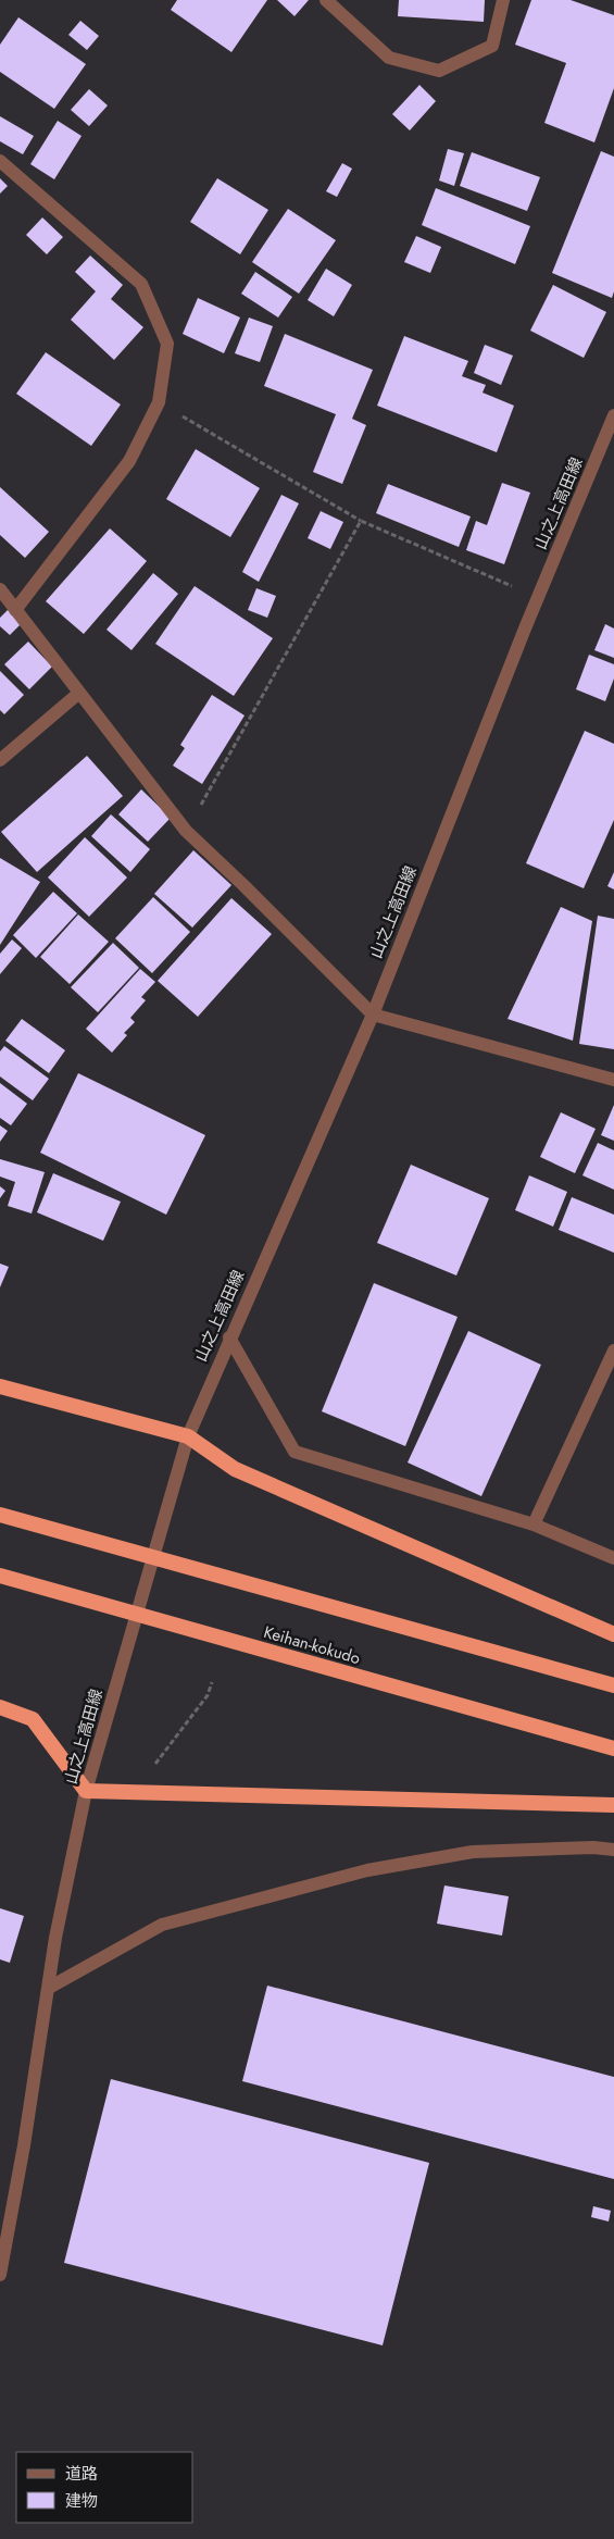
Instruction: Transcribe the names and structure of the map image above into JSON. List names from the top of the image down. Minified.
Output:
{"streets":{"highway":["Keihan-kokudo"],"street":["山之上高田線"]},"legend":["道路","建物"]}
